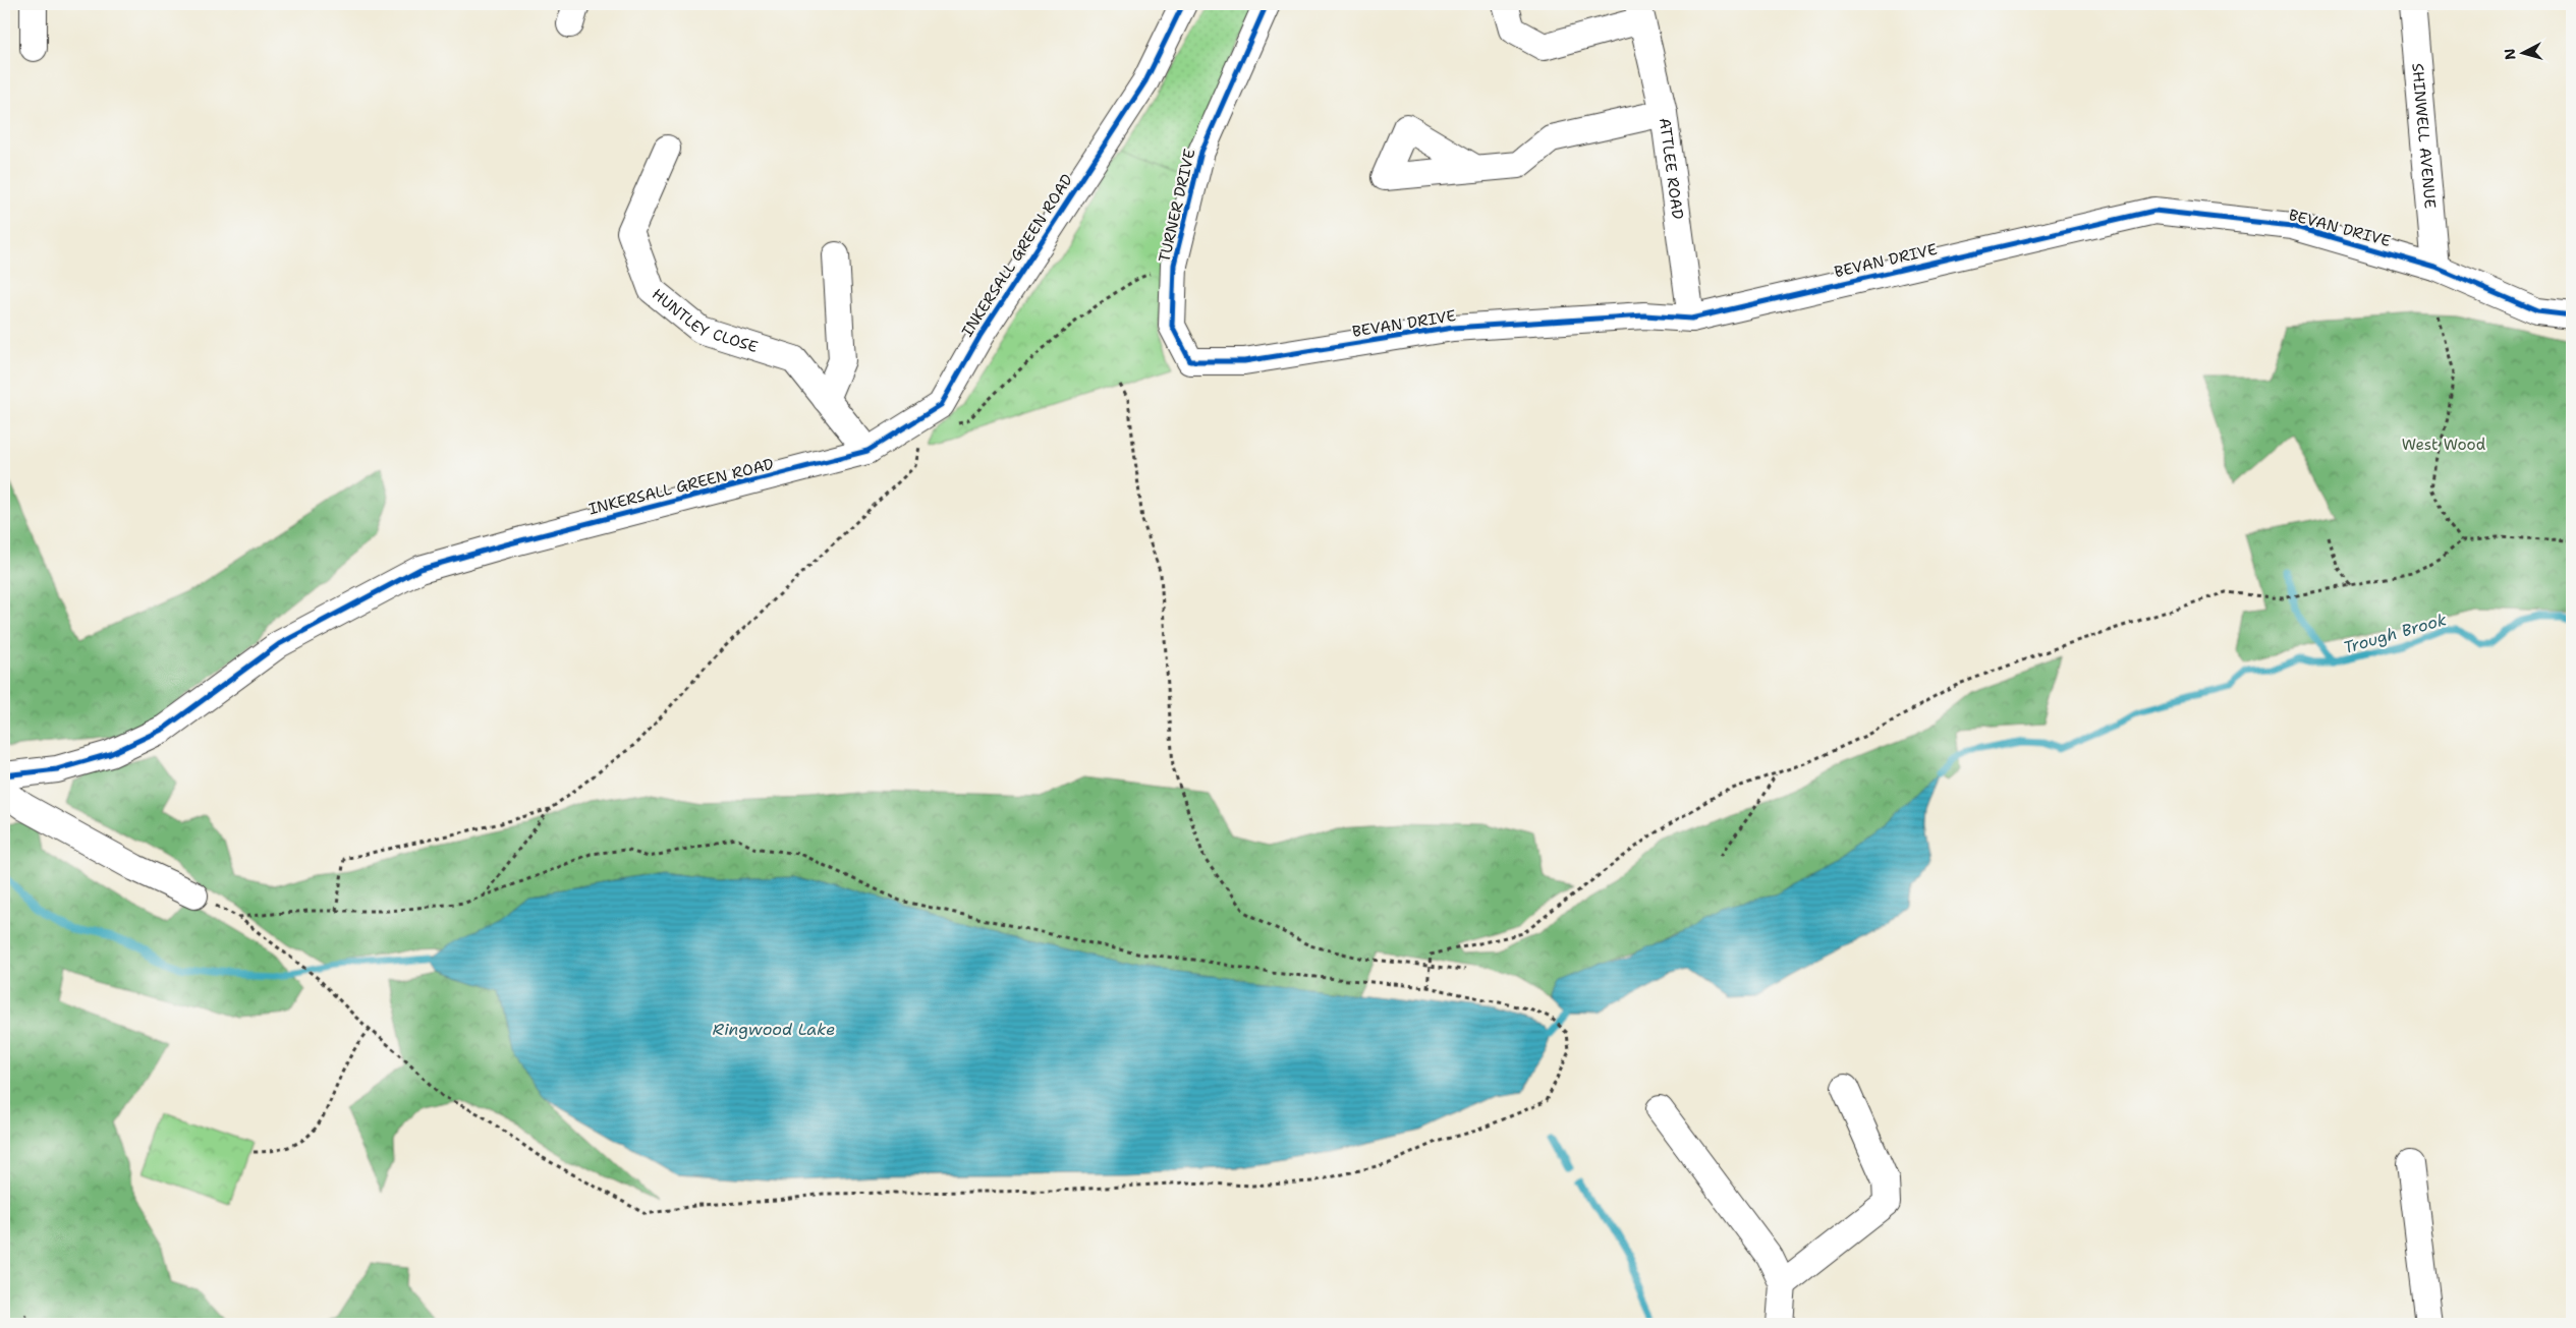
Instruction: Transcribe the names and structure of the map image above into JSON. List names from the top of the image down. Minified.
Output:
{"streets":{"street":["SHINWELL AVENUE","ATTLEE ROAD","TURNER DRIVE","BEVAN DRIVE","INKERSALL GREEN ROAD","HUNTLEY CLOSE"]},"crossings":[["SHINWELL AVENUE","BEVAN DRIVE"],["ATTLEE ROAD","BEVAN DRIVE"],["TURNER DRIVE","BEVAN DRIVE"],["INKERSALL GREEN ROAD","HUNTLEY CLOSE"]],"water":["Trough Brook","Ringwood Lake"],"parks":["West Wood"],"north":"left"}
